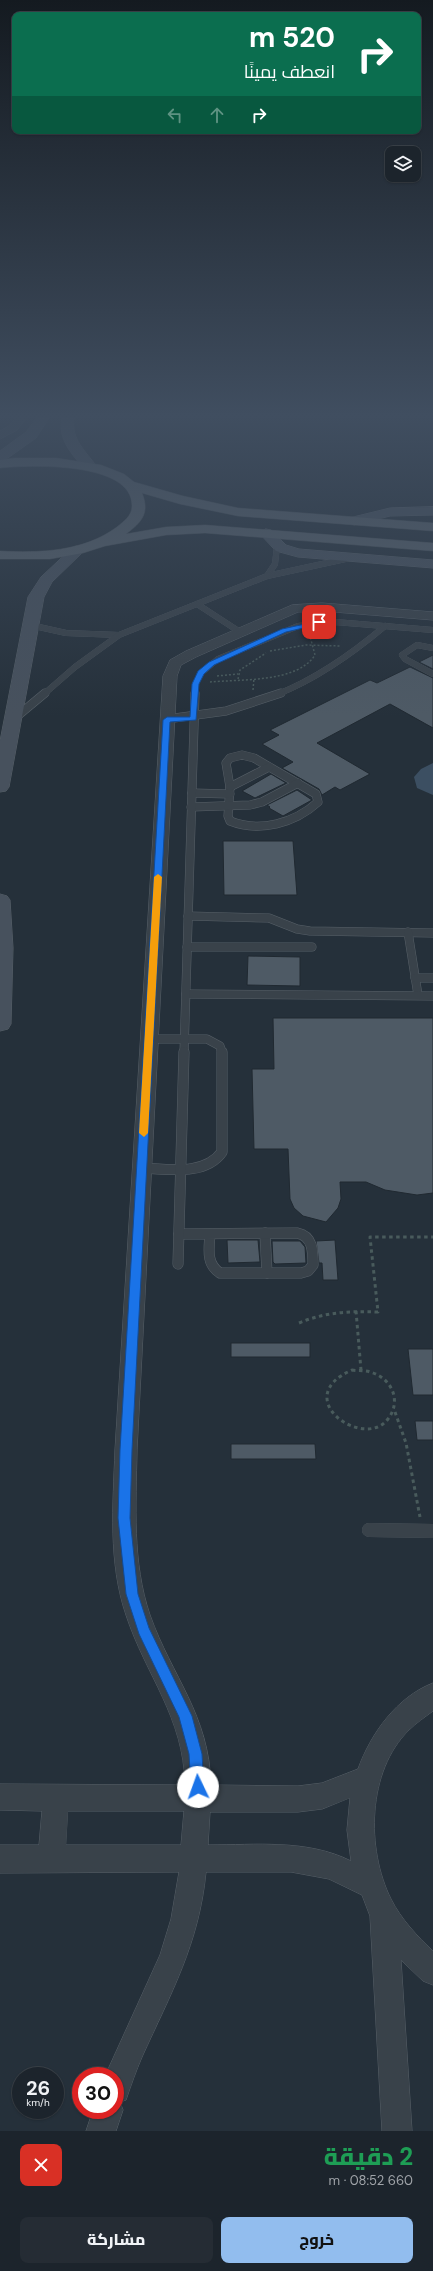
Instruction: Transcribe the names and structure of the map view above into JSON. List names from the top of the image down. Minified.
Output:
{"page":{"turn":["520 m","انعطف يمينًا"],"speed":"26 km/h","limit":"30","heading":["2 دقيقة","660 m · 08:52"],"buttons":["خروج","مشاركة"]}}
